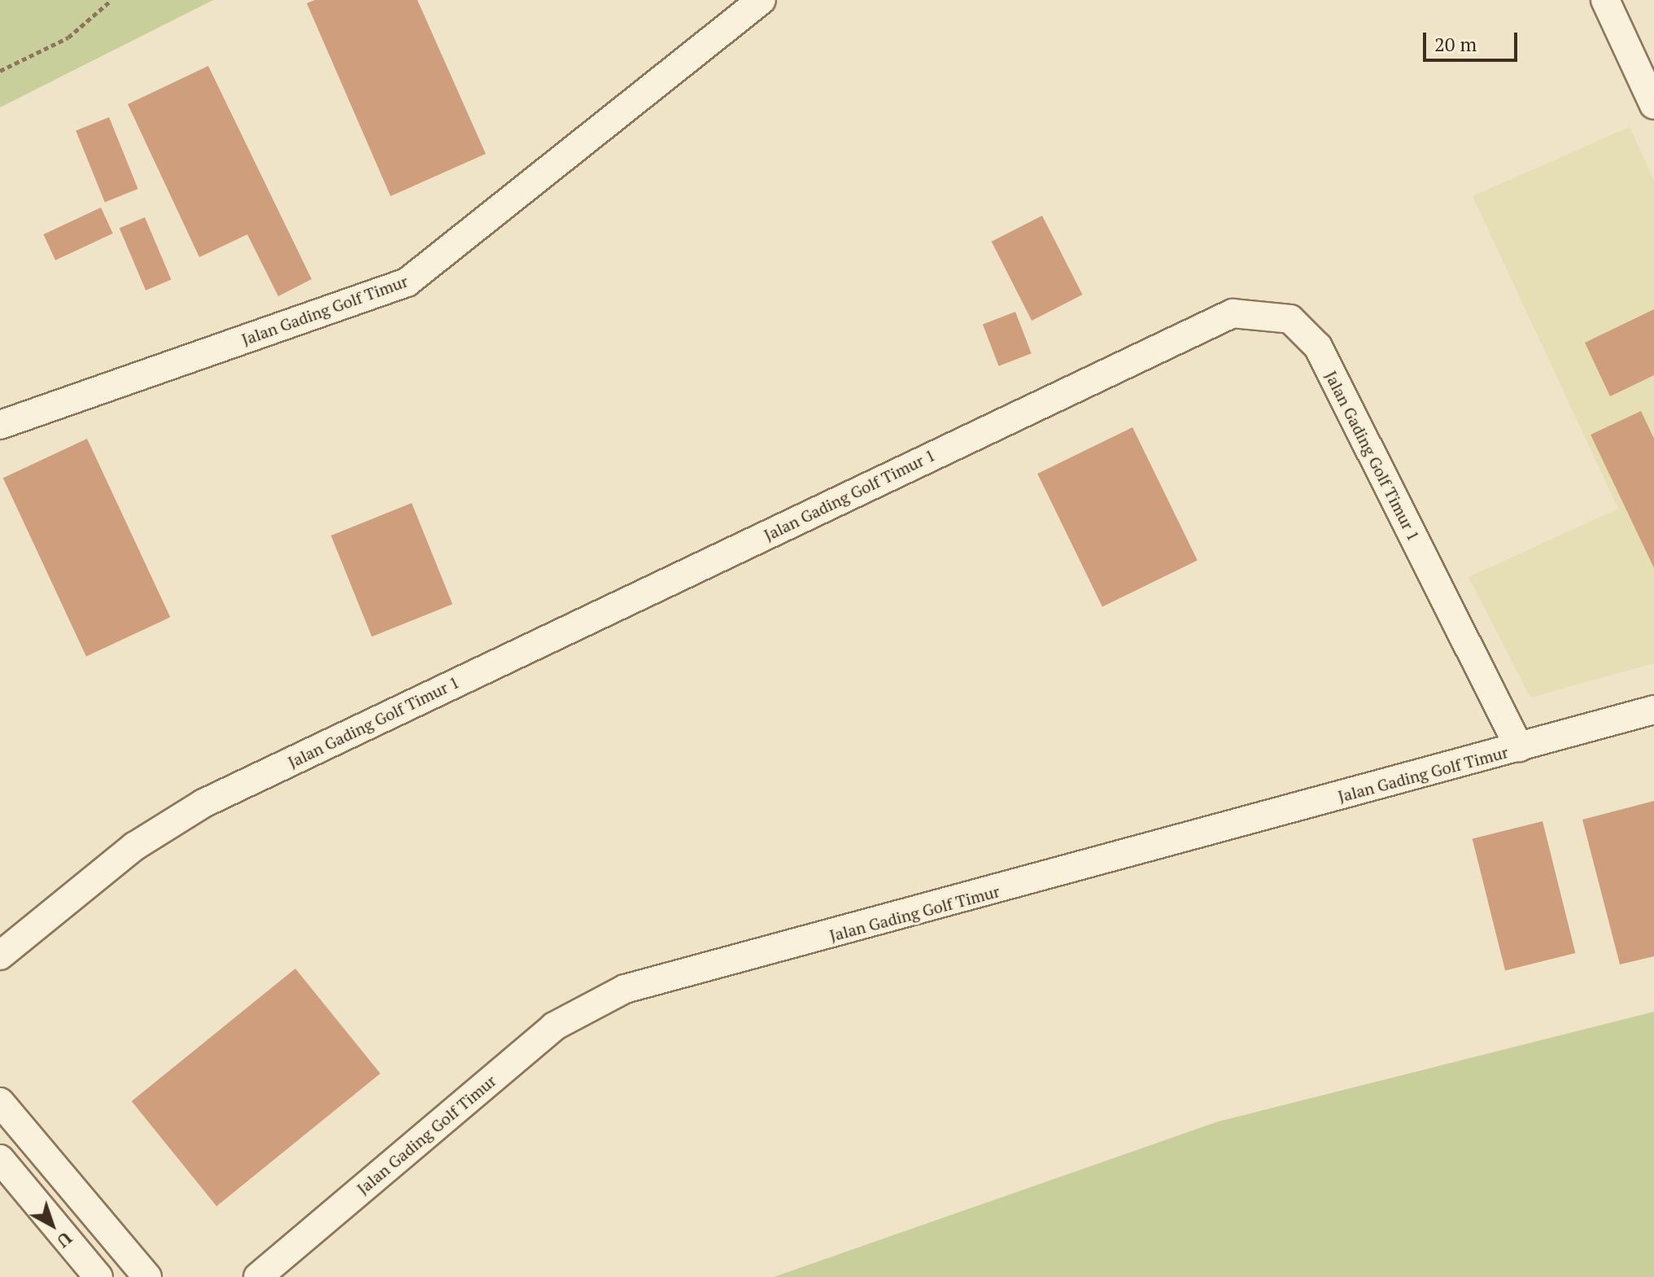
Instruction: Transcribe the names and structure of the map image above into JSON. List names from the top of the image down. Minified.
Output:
{"streets":{"street":["Jalan Gading Golf Timur","Jalan Gading Golf Timur 1"]},"crossings":[["Jalan Gading Golf Timur","Jalan Gading Golf Timur 1"]],"scale_bar":"20 m","north":"bottom right"}
